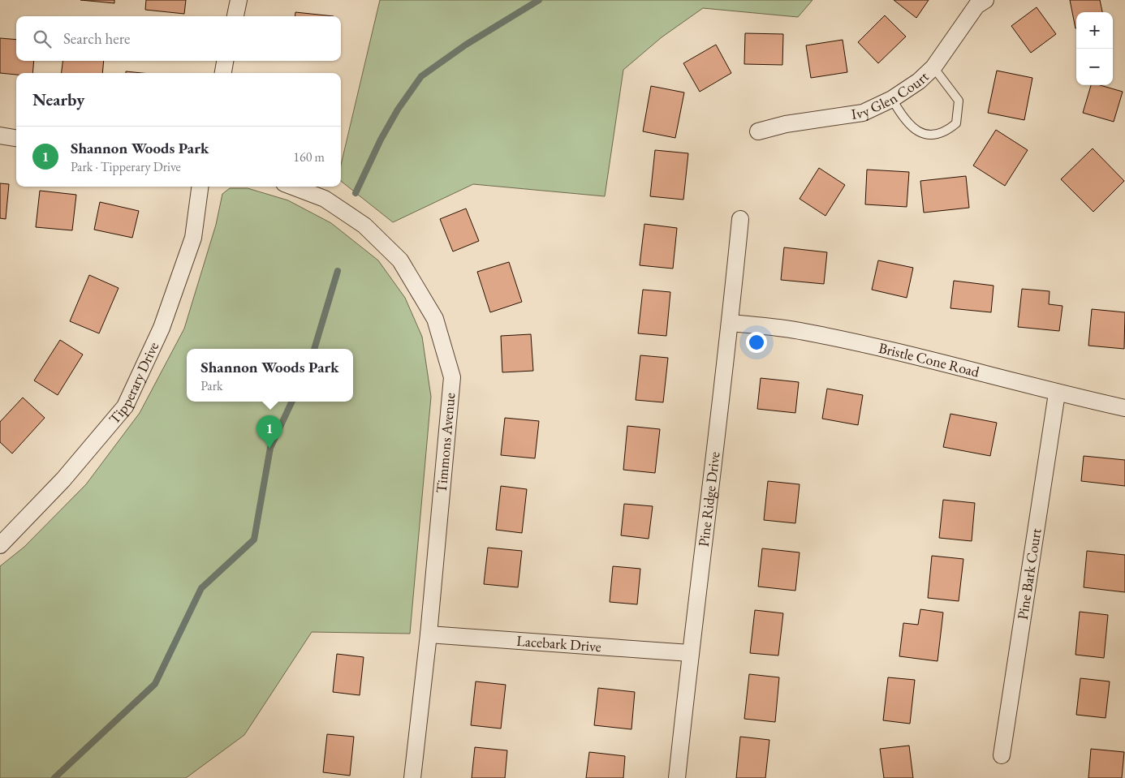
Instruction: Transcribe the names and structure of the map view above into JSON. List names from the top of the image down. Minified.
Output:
{"streets":{"street":["Ivy Glen Court","Bristle Cone Road","Tipperary Drive","Timmons Avenue","Pine Ridge Drive","Pine Bark Court","Lacebark Drive"]},"crossings":[["Bristle Cone Road","Pine Ridge Drive"],["Bristle Cone Road","Pine Bark Court"],["Timmons Avenue","Lacebark Drive"],["Pine Ridge Drive","Lacebark Drive"]],"page":{"map_buttons":["+","−"],"search":"Search here","heading":"Nearby","list":[{"mark":"1","name":"Shannon Woods Park","note":"Park · Tipperary Drive","value":"160 m"}],"popup":["Shannon Woods Park","Park"],"pins":"1"}}
